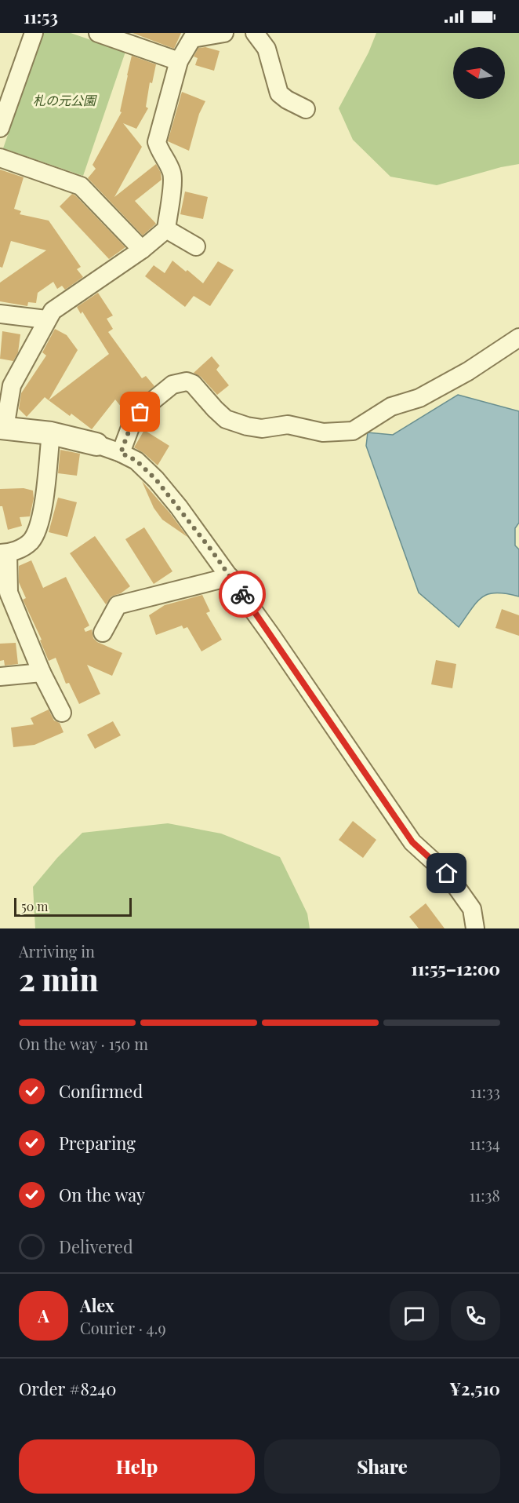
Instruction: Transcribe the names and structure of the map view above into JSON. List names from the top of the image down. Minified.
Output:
{"parks":["札の元公園"],"scale_bar":"50 m","north":"left","page":{"status":"11:53","scale":"50 m","heading":["2 min","Arriving in","11:55–12:00"],"panel":["Alex","Courier · 4.9","Order #8240","¥2,510"],"bar":"On the way · 150 m","list":[["Confirmed","11:33"],["Preparing","11:34"],["On the way","11:38"],"Delivered"],"round":"A","buttons":["Help","Share"]}}
